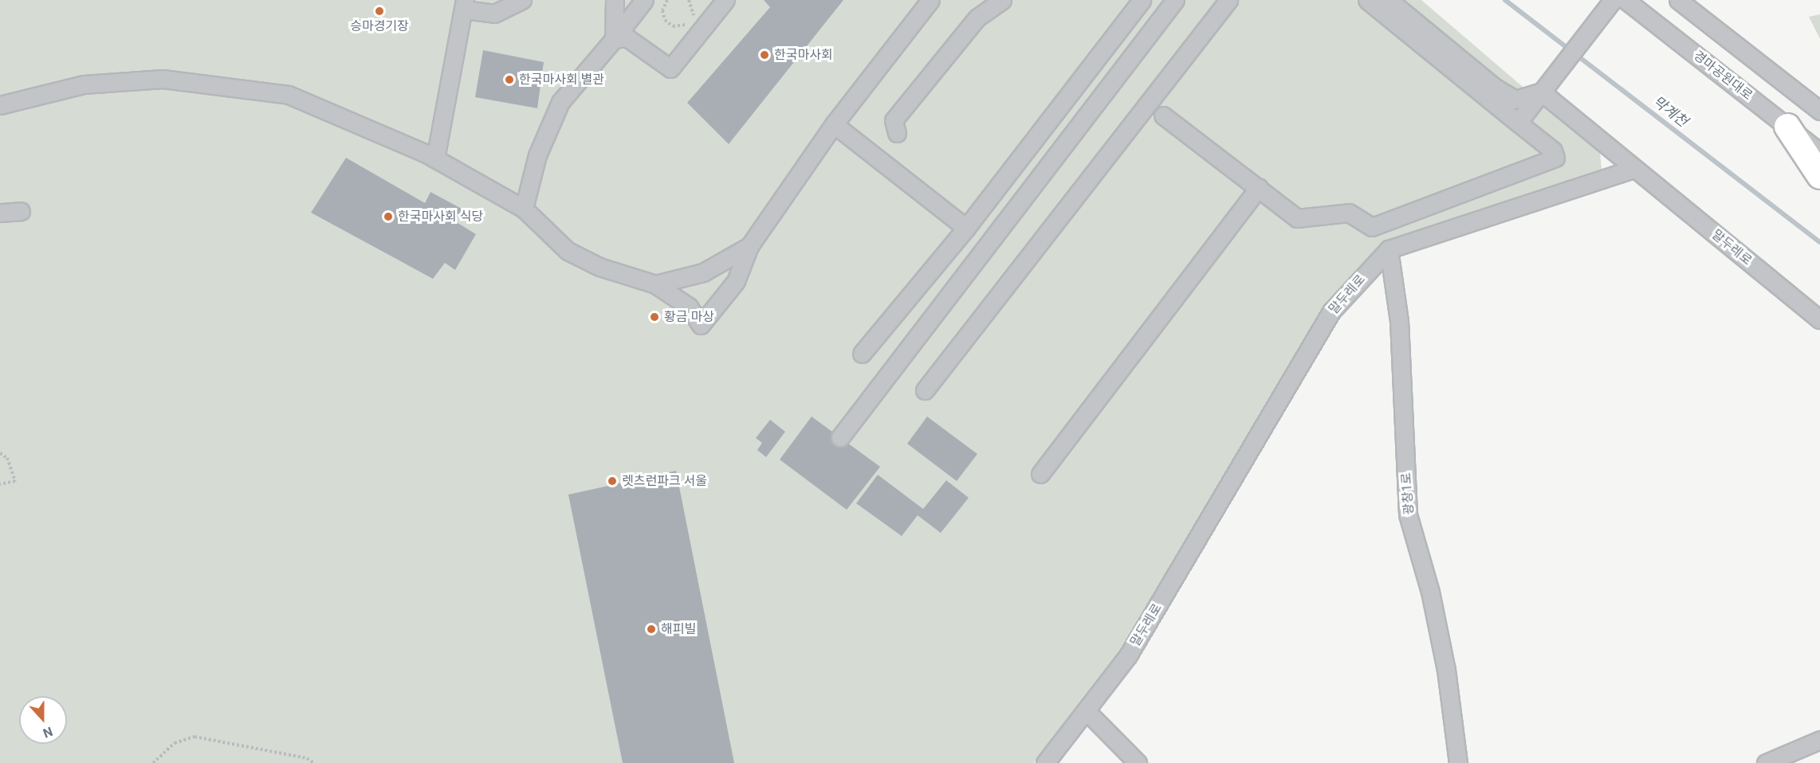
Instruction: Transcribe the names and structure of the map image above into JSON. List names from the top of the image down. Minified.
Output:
{"streets":{"street":["경마공원대로","말두레로","광창1로"]},"crossings":[["말두레로","광창1로"]],"water":["막계천"],"places":["승마경기장","한국마사회","한국마사회 별관","한국마사회 식당","황금 마상","렛츠런파크 서울","해피빌"],"north":"bottom"}
